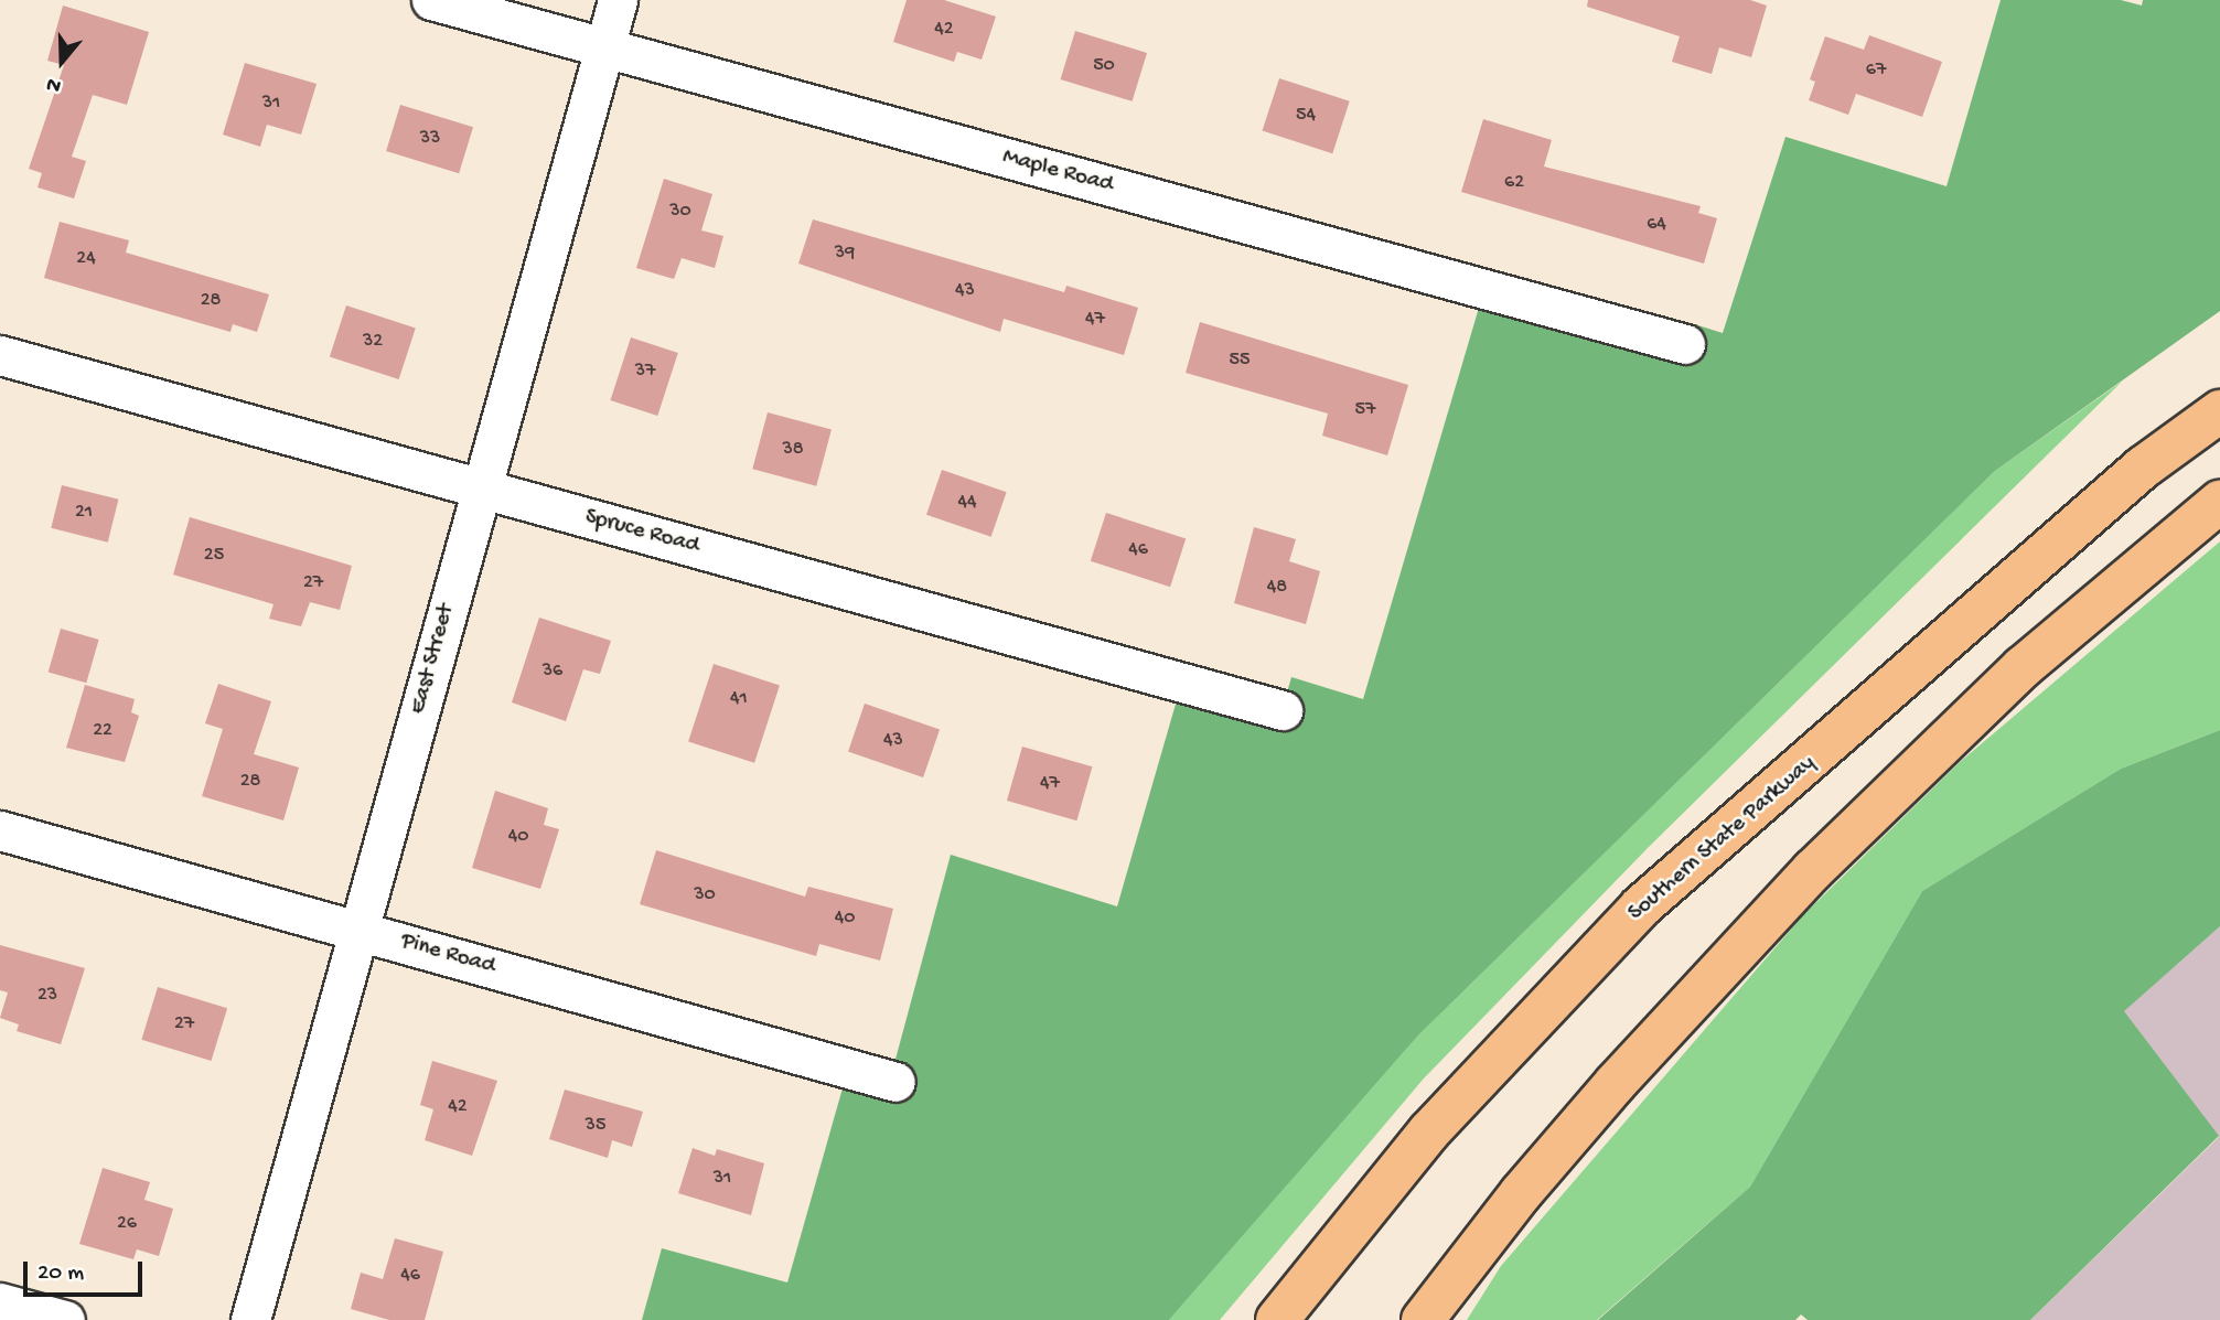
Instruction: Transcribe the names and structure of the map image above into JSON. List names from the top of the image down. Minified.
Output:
{"streets":{"highway":["Southern State Parkway"],"street":["Maple Road","Spruce Road","East Street","Pine Road"]},"crossings":[["Maple Road","East Street"],["Spruce Road","East Street"],["East Street","Pine Road"]],"house_numbers":["42","50","67","31","54","33","62","30","64","39","24","43","28","47","32","55","37","57","38","44","21","46","25","27","48","36","41","22","43","28","47","40","30","40","23","27","42","35","31","26","46"],"scale_bar":"20 m","north":"bottom"}
